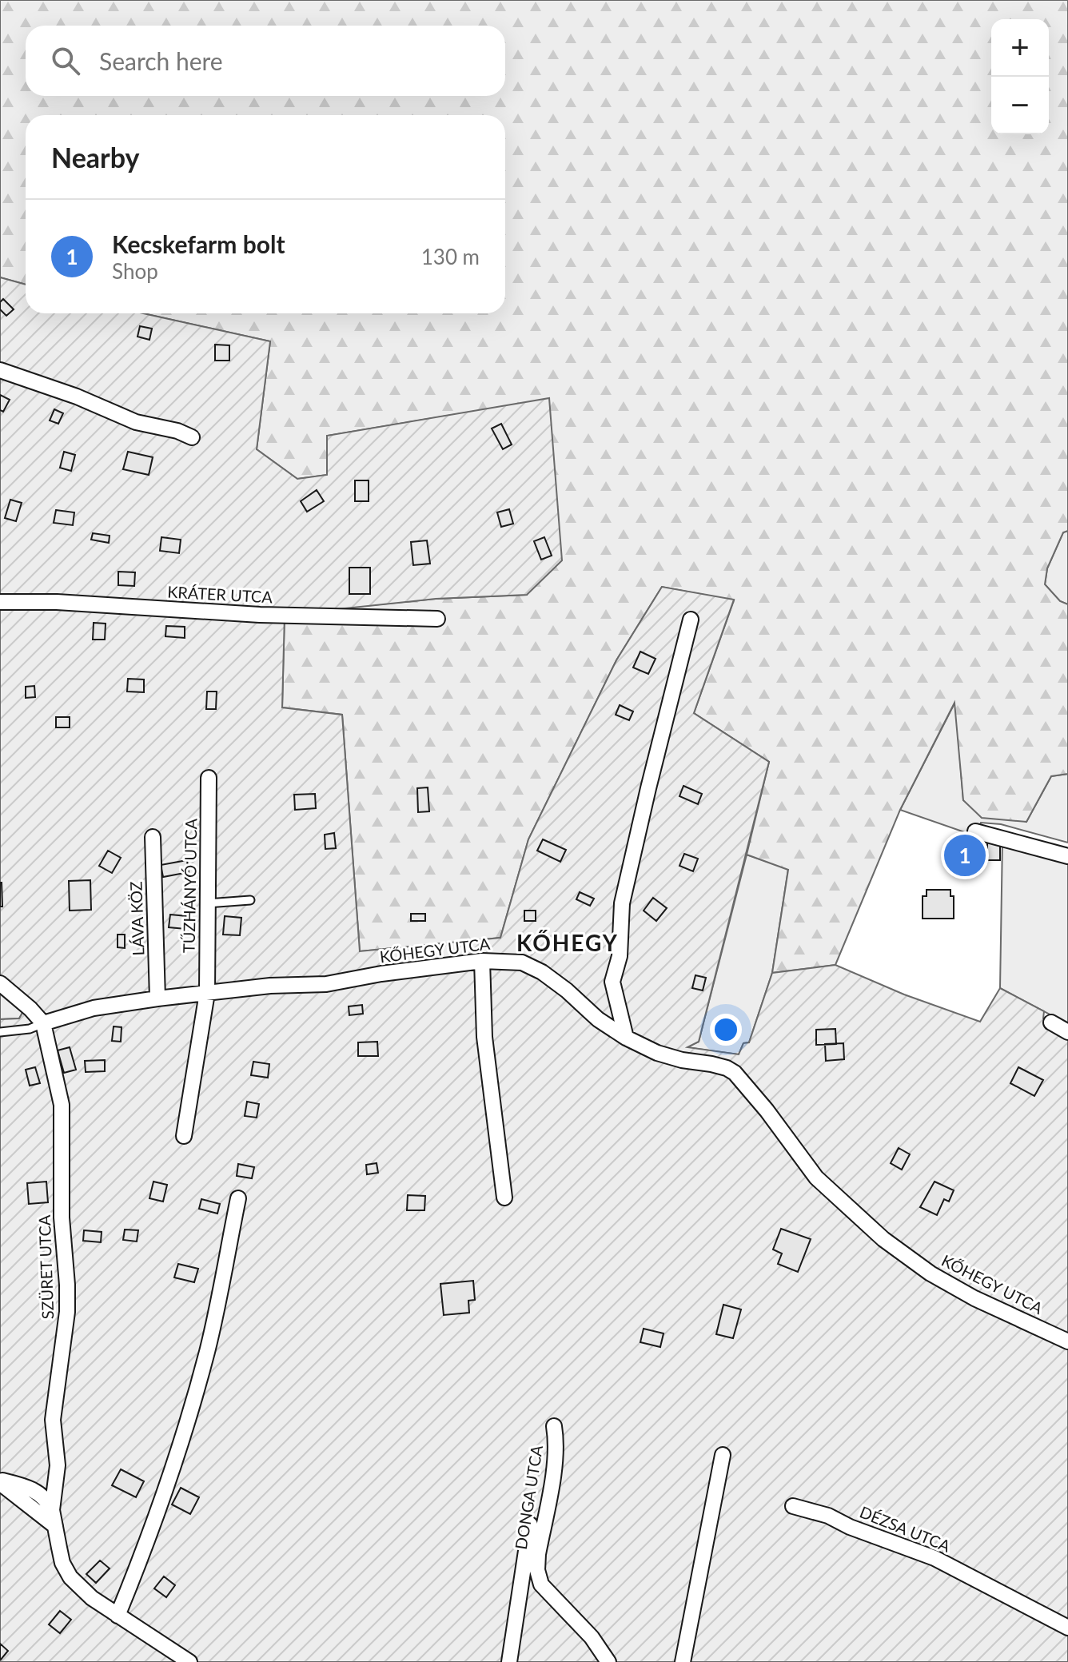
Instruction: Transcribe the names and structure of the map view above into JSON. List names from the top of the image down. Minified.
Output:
{"streets":{"street":["KRÁTER UTCA","TŰZHÁNYÓ UTCA","LÁVA KÖZ","KŐHEGY UTCA","SZÜRET UTCA","DONGA UTCA","DÉZSA UTCA"]},"crossings":[["TŰZHÁNYÓ UTCA","KŐHEGY UTCA"],["LÁVA KÖZ","KŐHEGY UTCA"],["KŐHEGY UTCA","SZÜRET UTCA"]],"districts":["KŐHEGY"],"page":{"map_buttons":["+","−"],"search":"Search here","heading":"Nearby","list":[{"mark":"1","name":"Kecskefarm bolt","note":"Shop","value":"130 m"}],"pins":"1"}}
